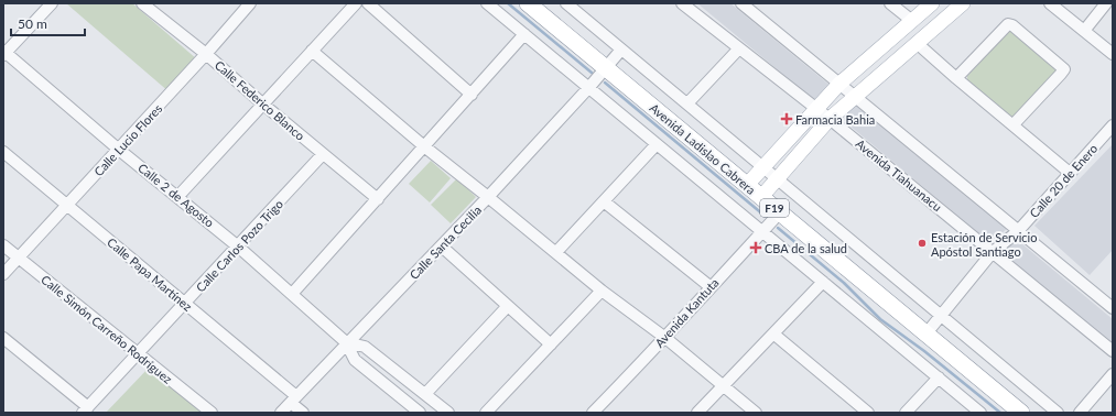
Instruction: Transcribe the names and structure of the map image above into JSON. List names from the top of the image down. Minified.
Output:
{"streets":{"highway":["Avenida Ladislao Cabrera","F19"],"street":["Calle Federico Blanco","Calle Lucio Flores","Avenida Tiahuanacu","Calle 20 de Enero","Calle 2 de Agosto","Calle Santa Cecilia","Calle Carlos Pozo Trigo","Calle Papa Martínez","Avenida Kantuta","Calle Simón Carreño Rodríguez"]},"crossings":[["Calle Federico Blanco","Calle Lucio Flores"],["Calle Federico Blanco","Calle Carlos Pozo Trigo"],["Calle Lucio Flores","Calle 2 de Agosto"],["Calle Lucio Flores","Calle Papa Martínez"],["Calle Lucio Flores","Calle Simón Carreño Rodríguez"],["Avenida Ladislao Cabrera","Calle 20 de Enero"],["Avenida Ladislao Cabrera","Calle Santa Cecilia"],["Avenida Ladislao Cabrera","Avenida Kantuta"],["Avenida Tiahuanacu","Calle 20 de Enero"],["Calle 2 de Agosto","Calle Santa Cecilia"],["Calle 2 de Agosto","Calle Carlos Pozo Trigo"],["Calle Santa Cecilia","Calle Papa Martínez"],["Calle Carlos Pozo Trigo","Calle Papa Martínez"],["Calle Carlos Pozo Trigo","Calle Simón Carreño Rodríguez"]],"places":{"health":["Farmacia Bahia","CBA de la salud"],"other":["Estación de Servicio Apóstol Santiago"]},"scale_bar":"50 m"}
